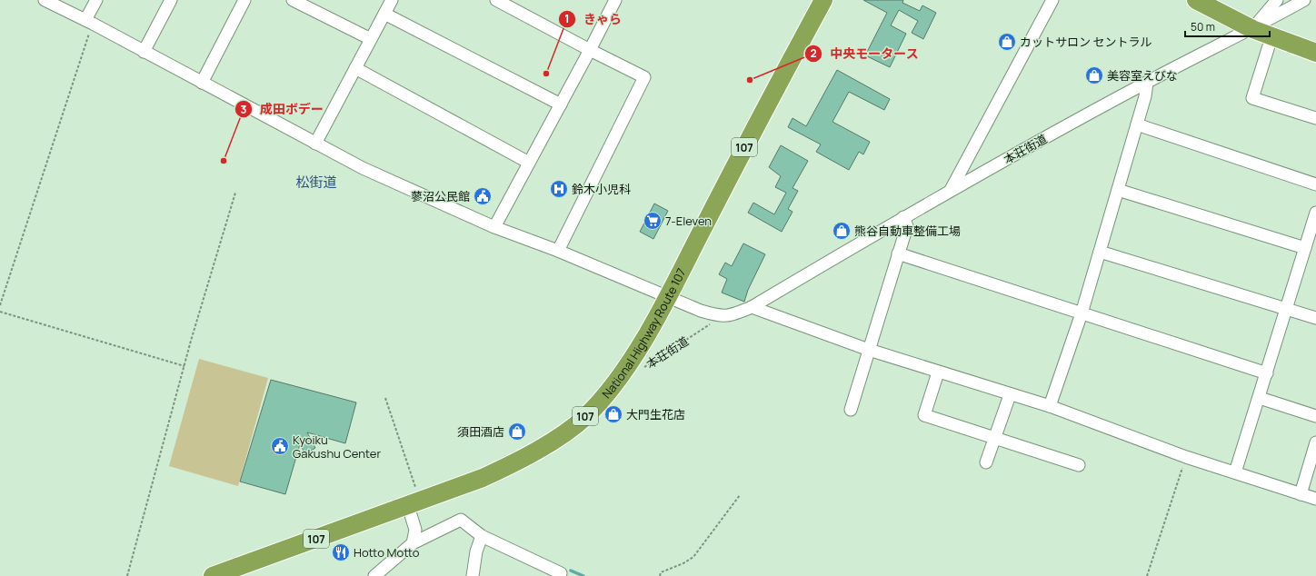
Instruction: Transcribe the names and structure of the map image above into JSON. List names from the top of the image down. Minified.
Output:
{"streets":{"highway":["107","National Highway Route 107"],"street":["本荘街道"]},"districts":["松街道"],"places":{"shop":["カットサロン セントラル","美容室えびな","熊谷自動車整備工場","大門生花店","須田酒店"],"other":["きゃら","中央モータース","成田ボデー"],"hospital":["鈴木小児科"],"public building":["蓼沼公民館","Kyoiku Gakushu Center"],"supermarket":["7-Eleven"],"restaurant":["Hotto Motto"]},"scale_bar":"50 m"}
